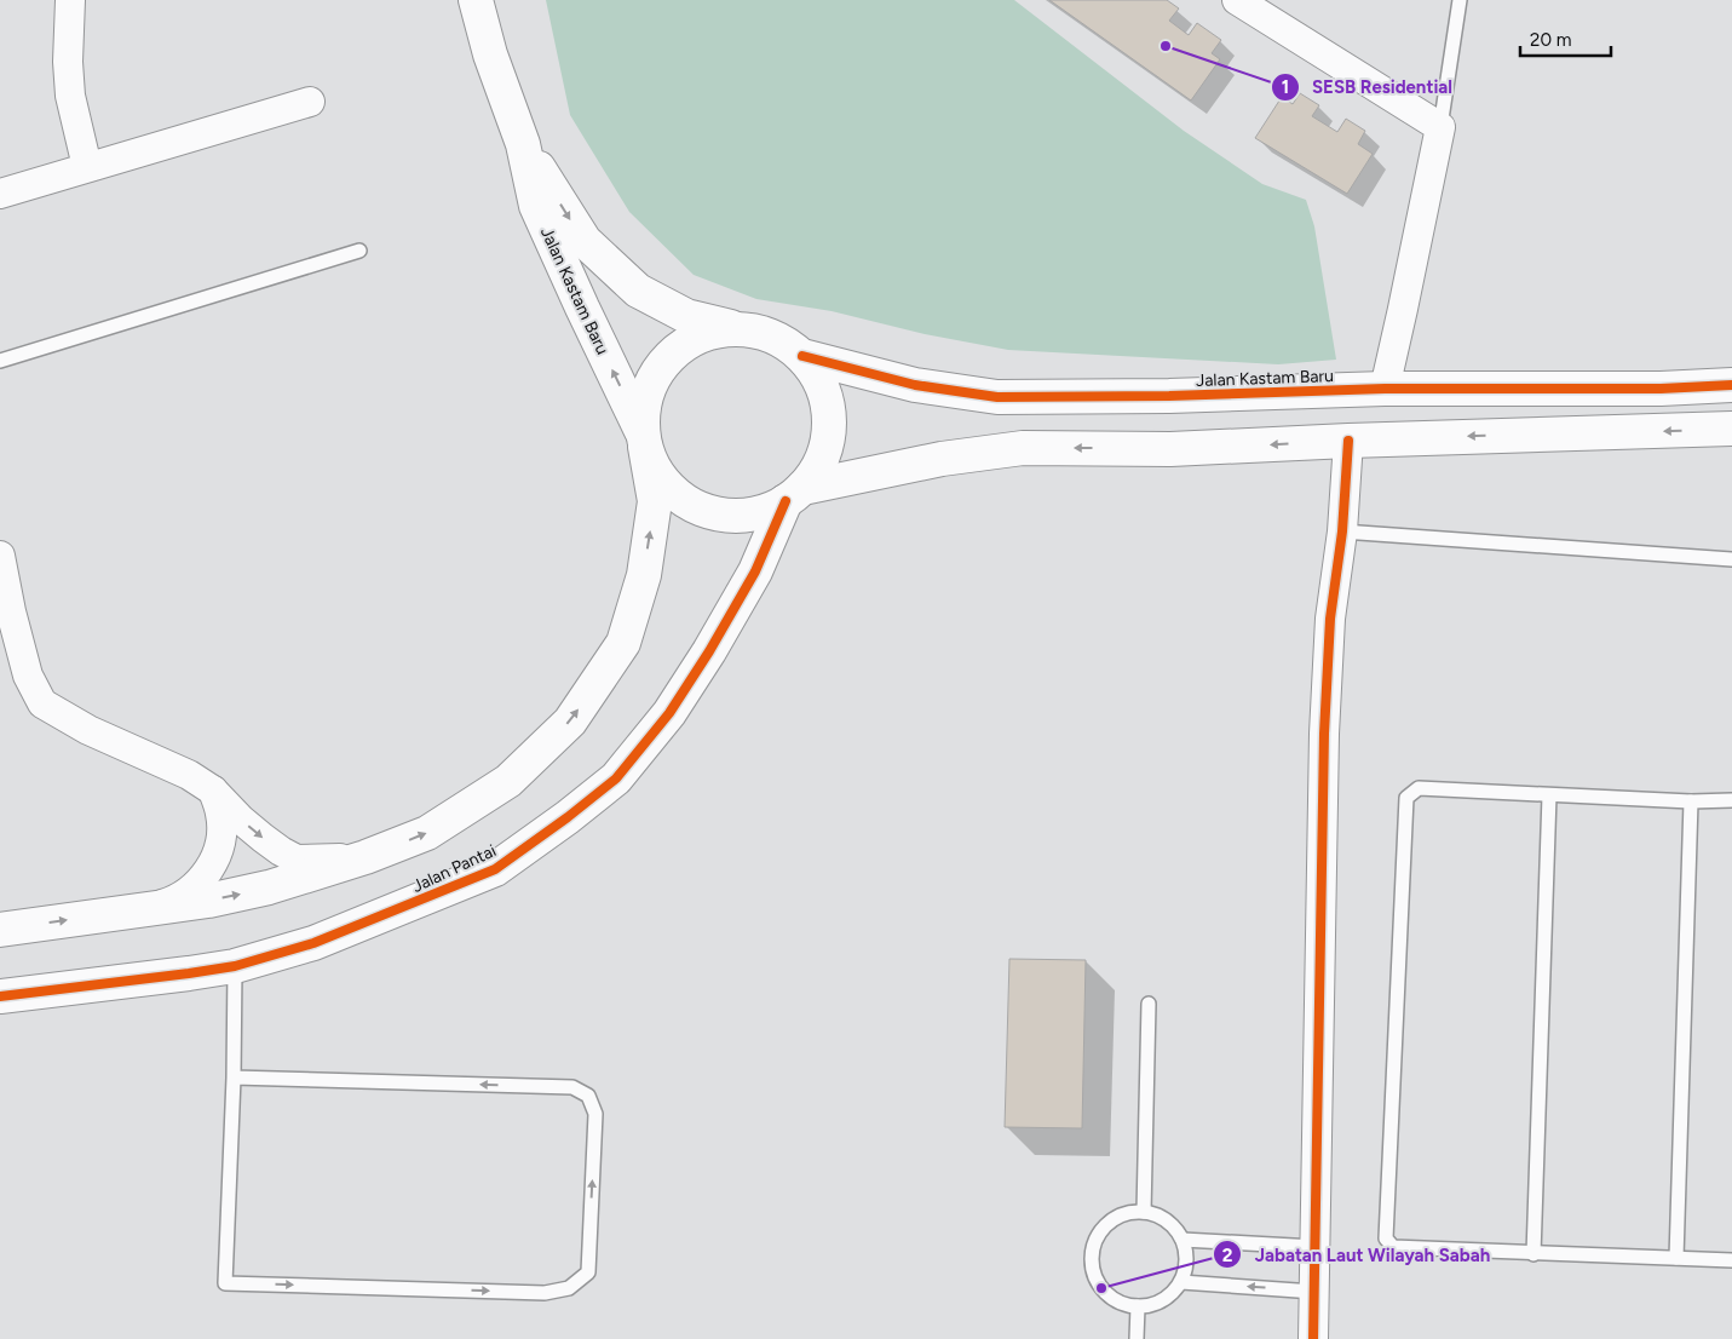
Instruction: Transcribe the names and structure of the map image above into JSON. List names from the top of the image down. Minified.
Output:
{"streets":{"street":["Jalan Kastam Baru","Jalan Pantai"]},"crossings":[["Jalan Kastam Baru","Jalan Pantai"]],"places":["SESB Residential","Jabatan Laut Wilayah Sabah"],"scale_bar":"20 m"}
